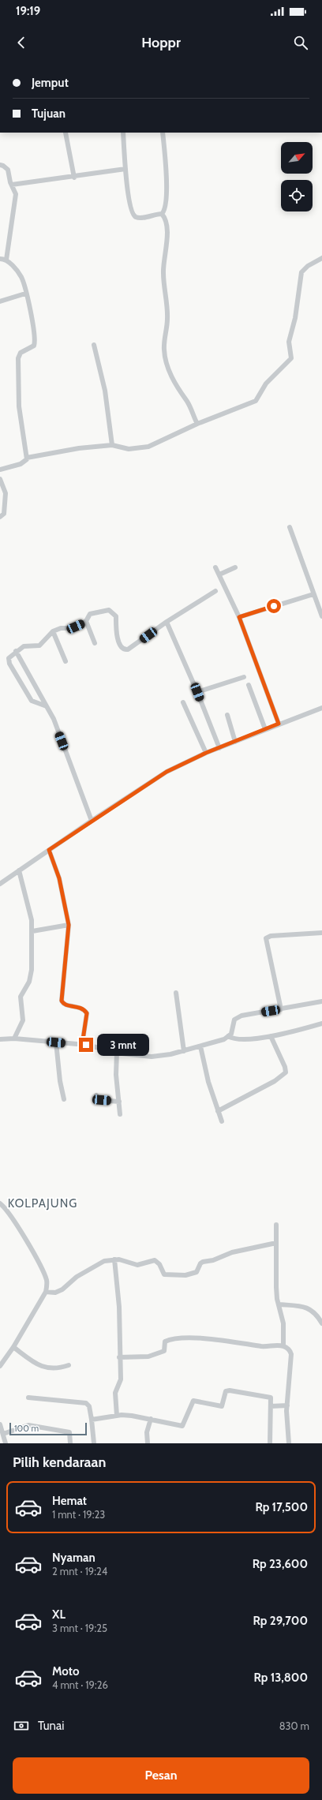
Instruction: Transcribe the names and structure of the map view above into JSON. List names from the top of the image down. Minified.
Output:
{"districts":["KOLPAJUNG"],"scale_bar":"100 m","north":"top right","page":{"status":"19:19","header":"Hoppr","banner":["Jemput","Tujuan"],"bubble":"3 mnt","scale":"100 m","heading":"Pilih kendaraan","list":[{"name":"Hemat","note":"1 mnt · 19:23","value":"Rp 17,500"},{"name":"Nyaman","note":"2 mnt · 19:24","value":"Rp 23,600"},{"name":"XL","note":"3 mnt · 19:25","value":"Rp 29,700"},{"name":"Moto","note":"4 mnt · 19:26","value":"Rp 13,800"}],"pay":["Tunai","830 m"],"buttons":"Pesan"}}
